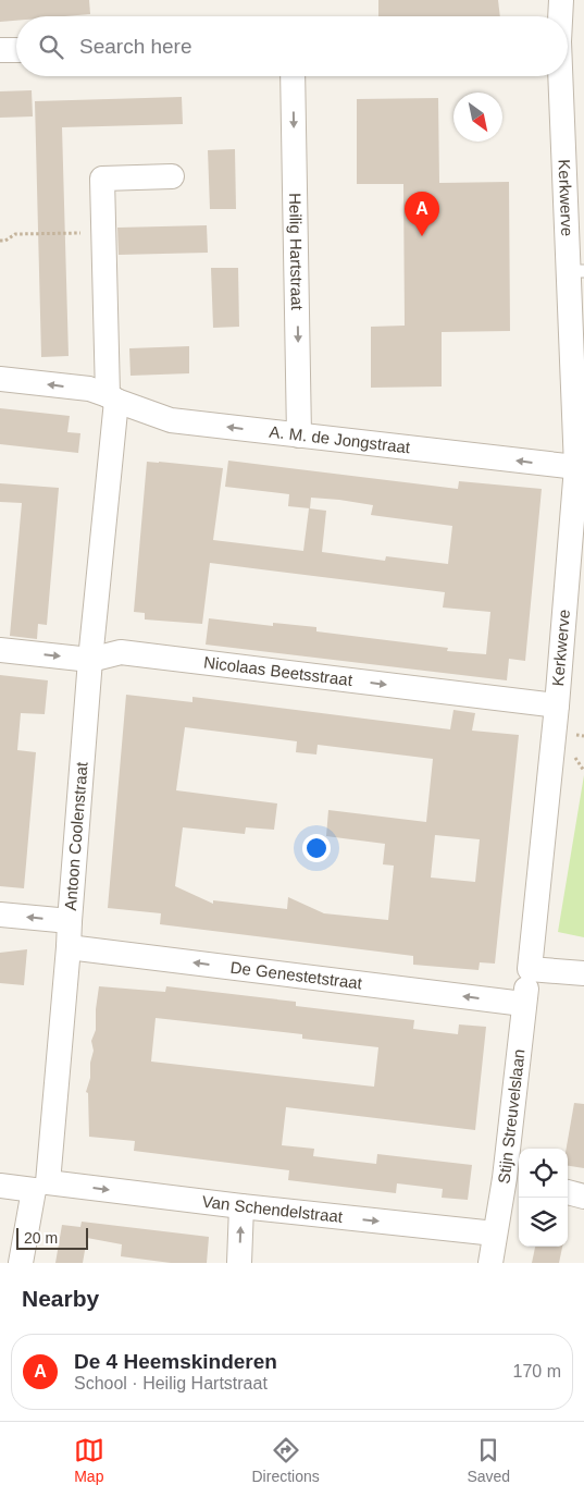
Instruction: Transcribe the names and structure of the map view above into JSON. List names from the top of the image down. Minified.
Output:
{"streets":{"street":["Kerkwerve","Heilig Hartstraat","A. M. de Jongstraat","Nicolaas Beetsstraat","Antoon Coolenstraat","De Genestetstraat","Stijn Streuvelslaan","Van Schendelstraat"]},"crossings":[["Kerkwerve","A. M. de Jongstraat"],["Kerkwerve","Nicolaas Beetsstraat"],["Kerkwerve","Stijn Streuvelslaan"],["Heilig Hartstraat","A. M. de Jongstraat"],["A. M. de Jongstraat","Antoon Coolenstraat"],["Nicolaas Beetsstraat","Antoon Coolenstraat"],["Antoon Coolenstraat","De Genestetstraat"],["Antoon Coolenstraat","Van Schendelstraat"],["De Genestetstraat","Stijn Streuvelslaan"],["Stijn Streuvelslaan","Van Schendelstraat"]],"one_way":["A. M. de Jongstraat","Nicolaas Beetsstraat","De Genestetstraat","Van Schendelstraat"],"scale_bar":"20 m","north":"bottom right","page":{"search":"Search here","pins":"A","scale":"20 m","heading":"Nearby","list":[{"mark":"A","name":"De 4 Heemskinderen","note":"School · Heilig Hartstraat","value":"170 m"}],"nav":["Map","Directions","Saved"]}}
